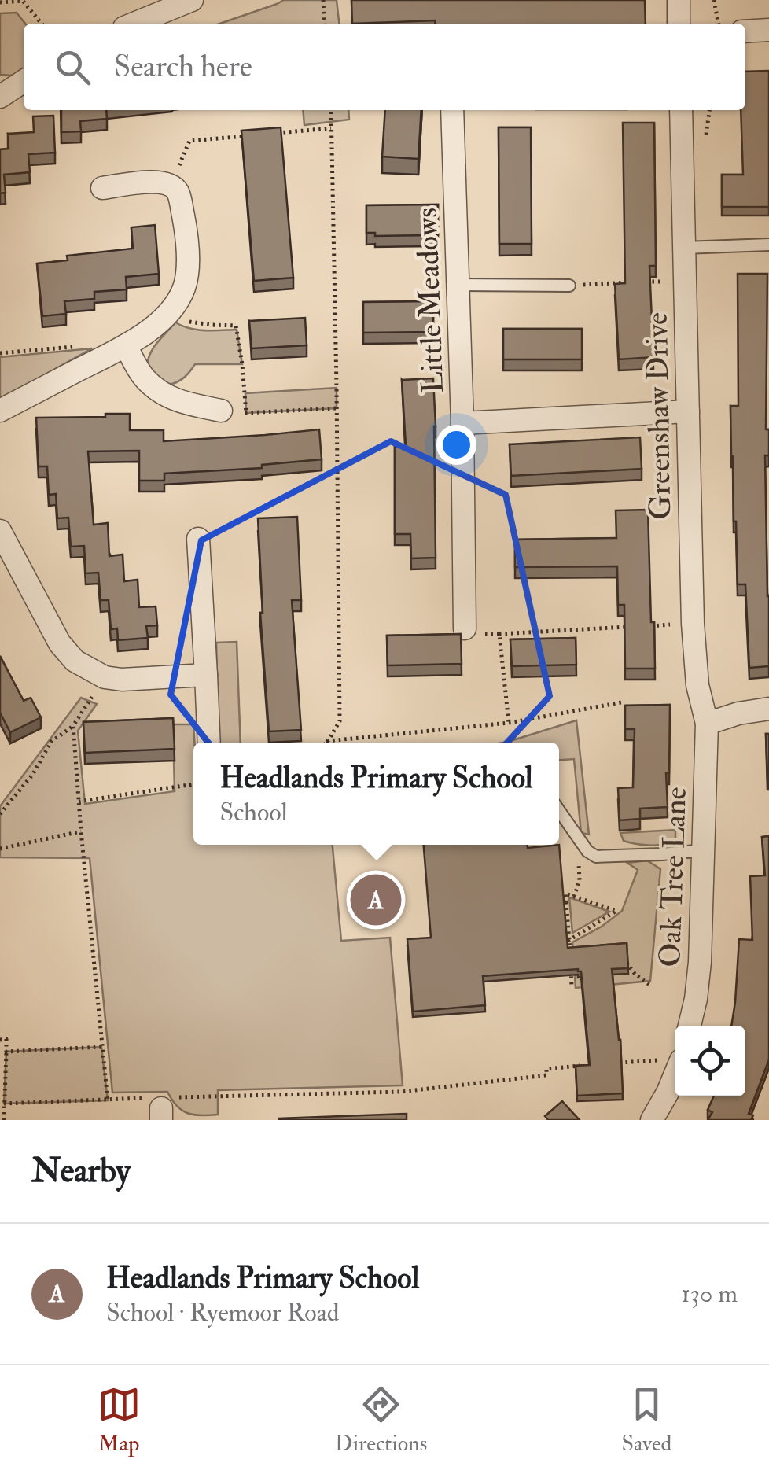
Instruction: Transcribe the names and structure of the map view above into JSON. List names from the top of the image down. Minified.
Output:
{"streets":{"street":["Little Meadows","Greenshaw Drive","Oak Tree Lane"]},"crossings":[["Little Meadows","Greenshaw Drive"],["Greenshaw Drive","Oak Tree Lane"]],"page":{"search":"Search here","popup":["Headlands Primary School","School"],"pins":"A","heading":"Nearby","list":[{"mark":"A","name":"Headlands Primary School","note":"School · Ryemoor Road","value":"130 m"}],"nav":["Map","Directions","Saved"]}}
